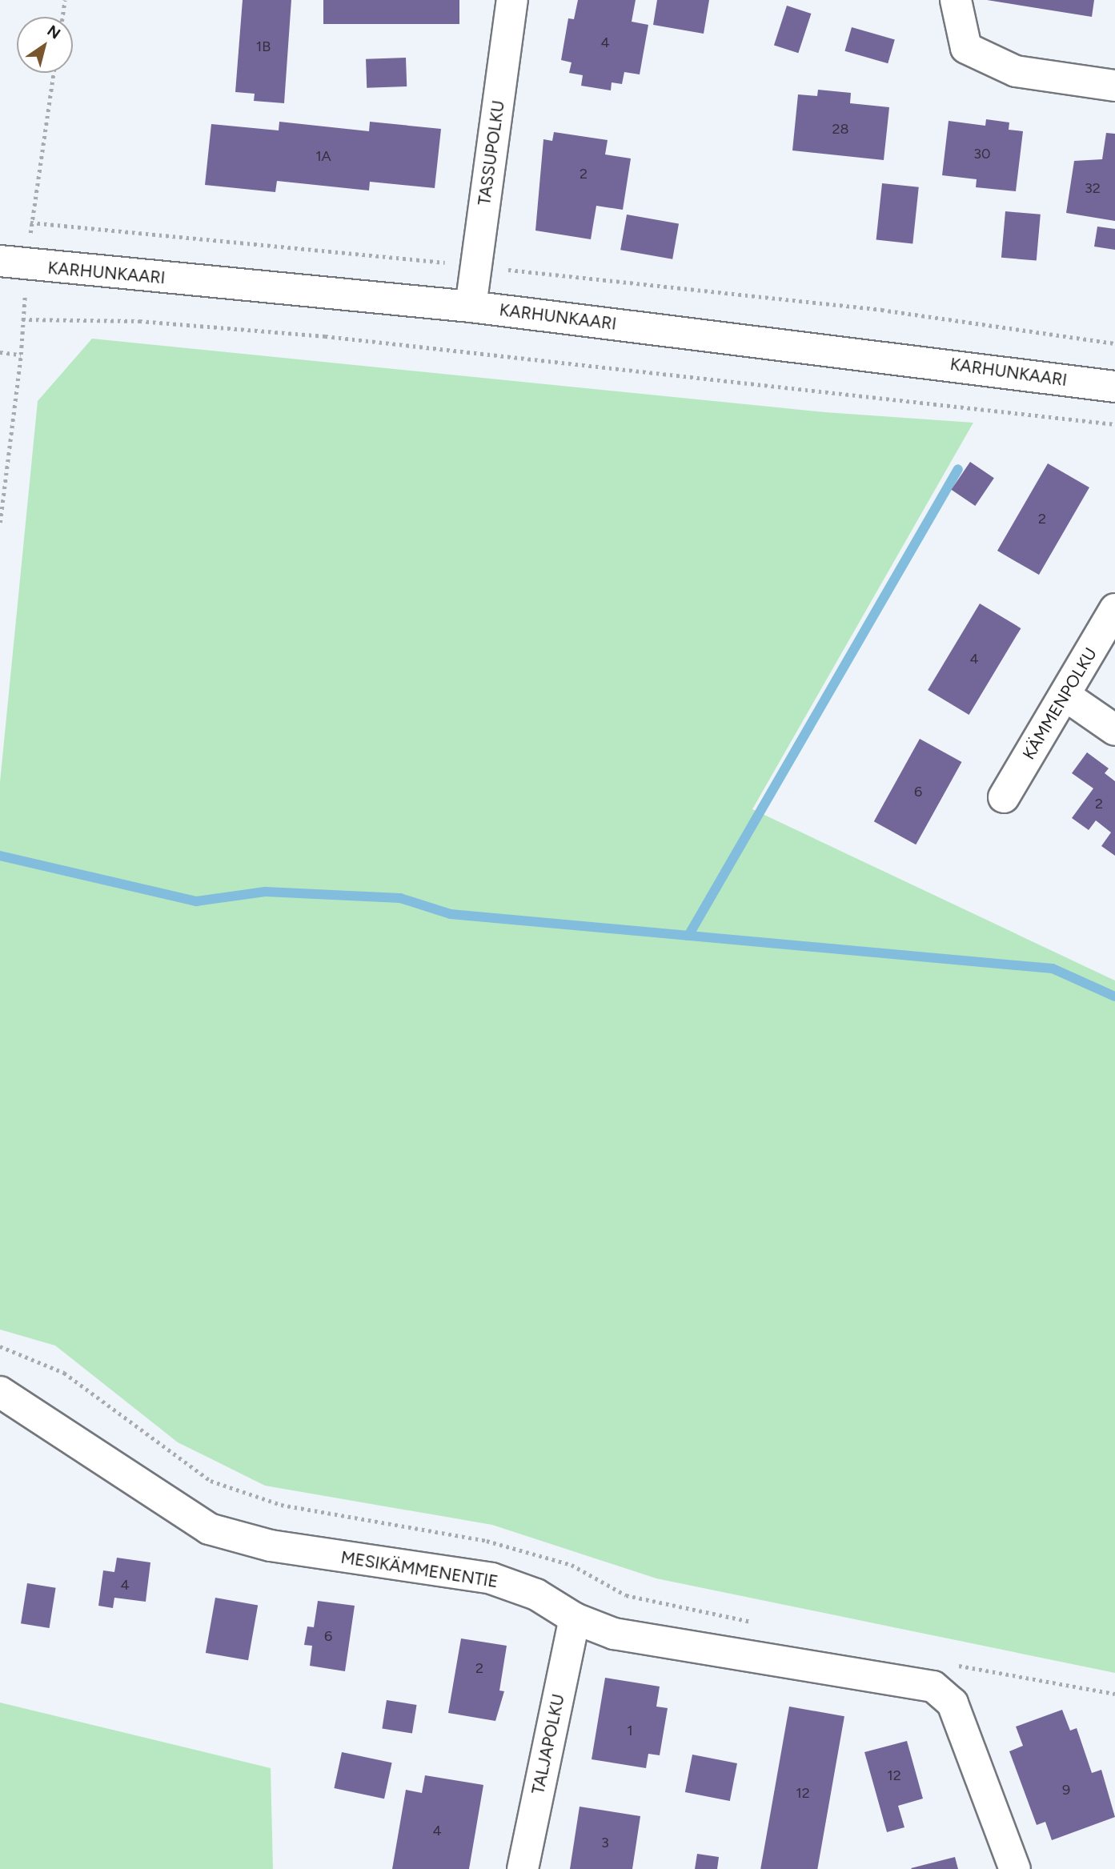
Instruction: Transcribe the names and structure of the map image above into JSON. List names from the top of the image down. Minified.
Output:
{"streets":{"street":["TASSUPOLKU","KARHUNKAARI","KÄMMENPOLKU","MESIKÄMMENENTIE","TALJAPOLKU"]},"crossings":[["TASSUPOLKU","KARHUNKAARI"],["MESIKÄMMENENTIE","TALJAPOLKU"]],"house_numbers":["4","1B","28","30","1A","2","32","2","4","6","2","4","6","2","1","12","9","12","4","3"],"north":"top right"}
